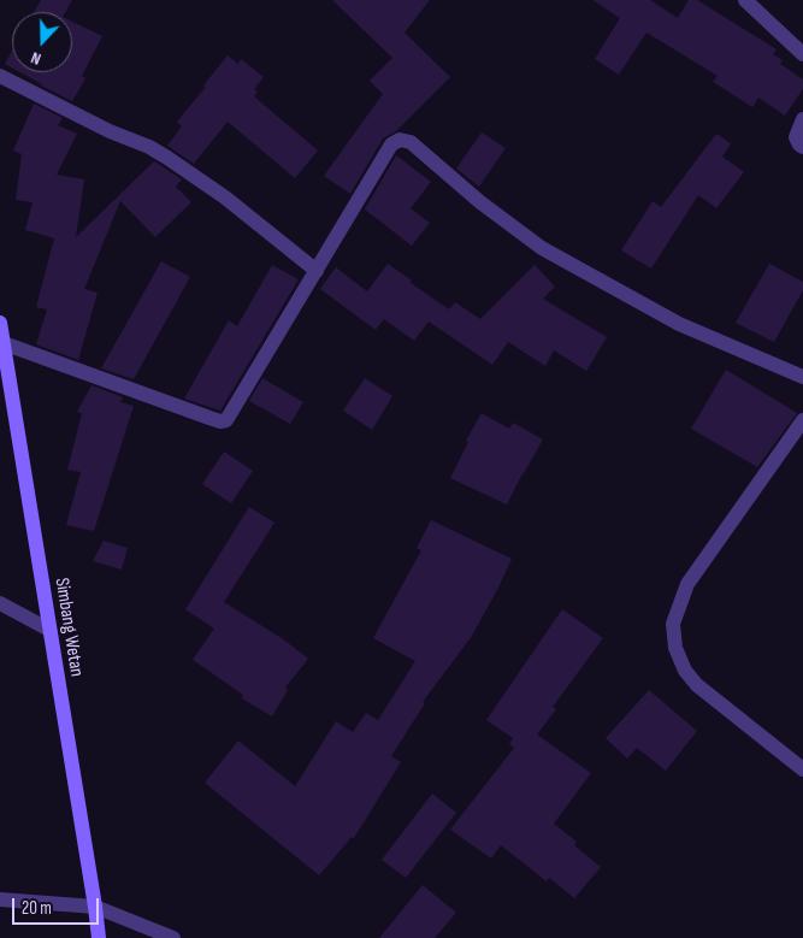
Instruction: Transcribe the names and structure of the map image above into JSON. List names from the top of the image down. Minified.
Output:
{"streets":{"street":["Simbang Wetan"]},"scale_bar":"20 m","north":"bottom"}
